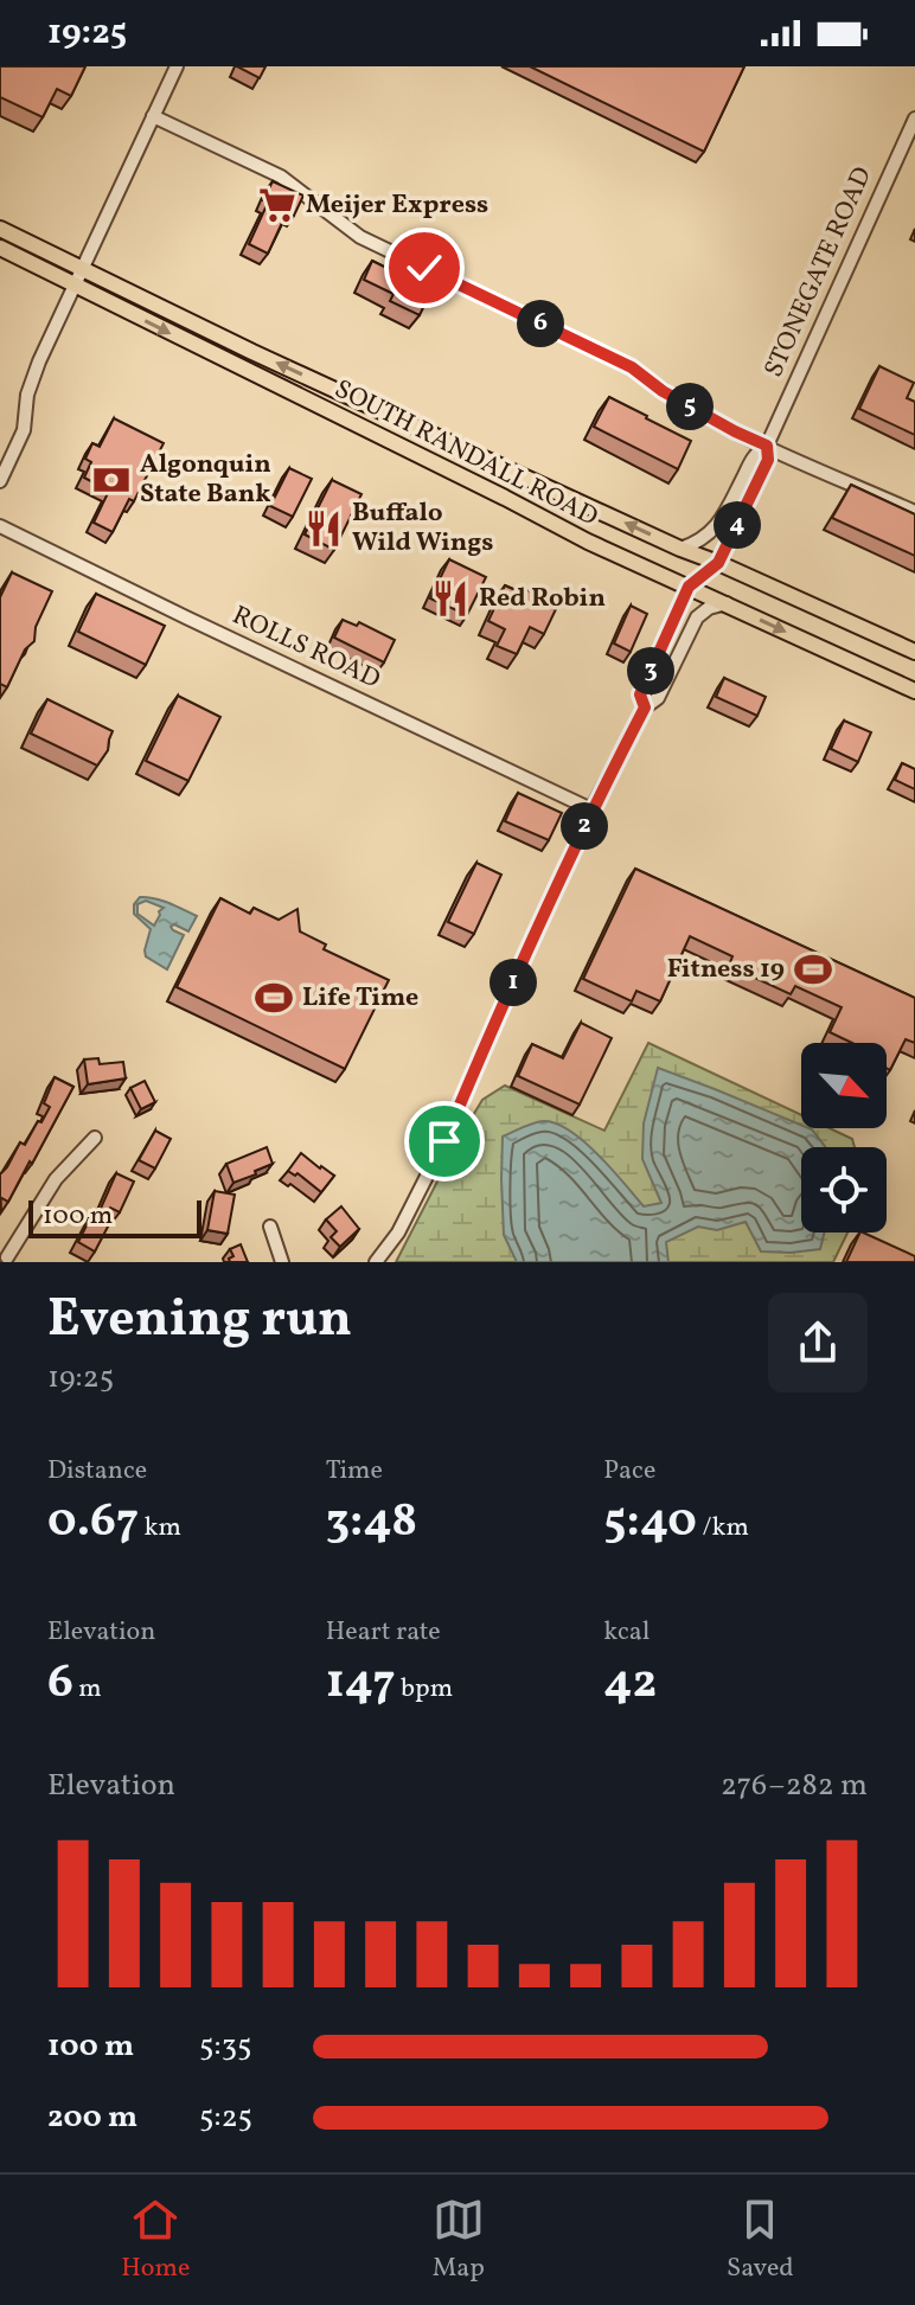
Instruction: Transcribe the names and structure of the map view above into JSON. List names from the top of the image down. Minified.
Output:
{"streets":{"main road":["SOUTH RANDALL ROAD"],"street":["STONEGATE ROAD","ROLLS ROAD"]},"crossings":[["STONEGATE ROAD","SOUTH RANDALL ROAD"],["STONEGATE ROAD","ROLLS ROAD"]],"places":{"supermarket":["Meijer Express"],"bank":["Algonquin State Bank"],"restaurant":["Buffalo Wild Wings","Red Robin"],"sports":["Fitness 19","Life Time"]},"scale_bar":"100 m","north":"bottom right","page":{"status":"19:25","pins":["6","5","4","3","2","1"],"scale":"100 m","heading":["Evening run","19:25"],"stats":[["Distance","0.67 km"],["Time","3:48"],["Pace","5:40 /km"],["Elevation","6 m"],["Heart rate","147 bpm"],["kcal","42"]],"chart":["Elevation","276–282 m"],"list":[{"name":"100 m","note":"5:35"},{"name":"200 m","note":"5:25"}],"tabs":["Home","Map","Saved"]}}
